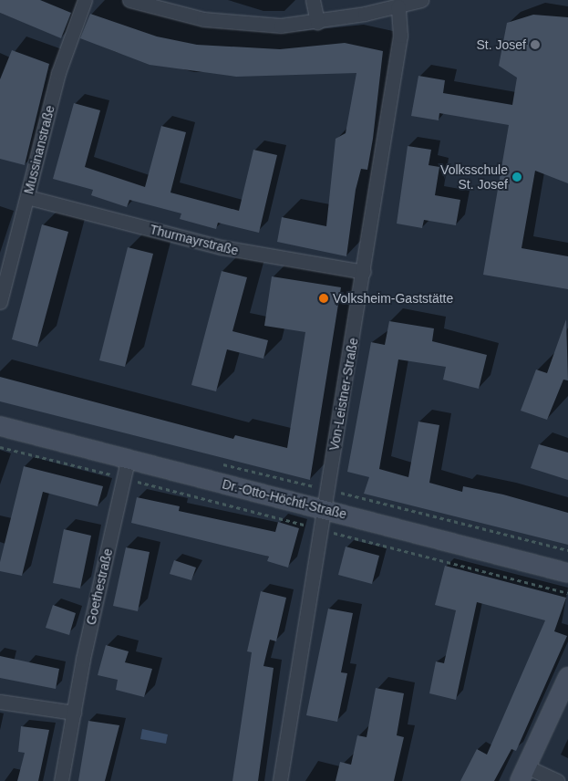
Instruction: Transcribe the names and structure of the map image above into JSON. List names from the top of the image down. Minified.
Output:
{"streets":{"street":["Mussinanstraße","Thurmayrstraße","Von-Leistner-Straße","Dr.-Otto-Höchtl-Straße","Goethestraße"]},"crossings":[["Mussinanstraße","Thurmayrstraße"],["Thurmayrstraße","Von-Leistner-Straße"],["Von-Leistner-Straße","Dr.-Otto-Höchtl-Straße"],["Dr.-Otto-Höchtl-Straße","Goethestraße"]],"places":["St. Josef","Volksschule St. Josef","Volksheim-Gaststätte"]}
